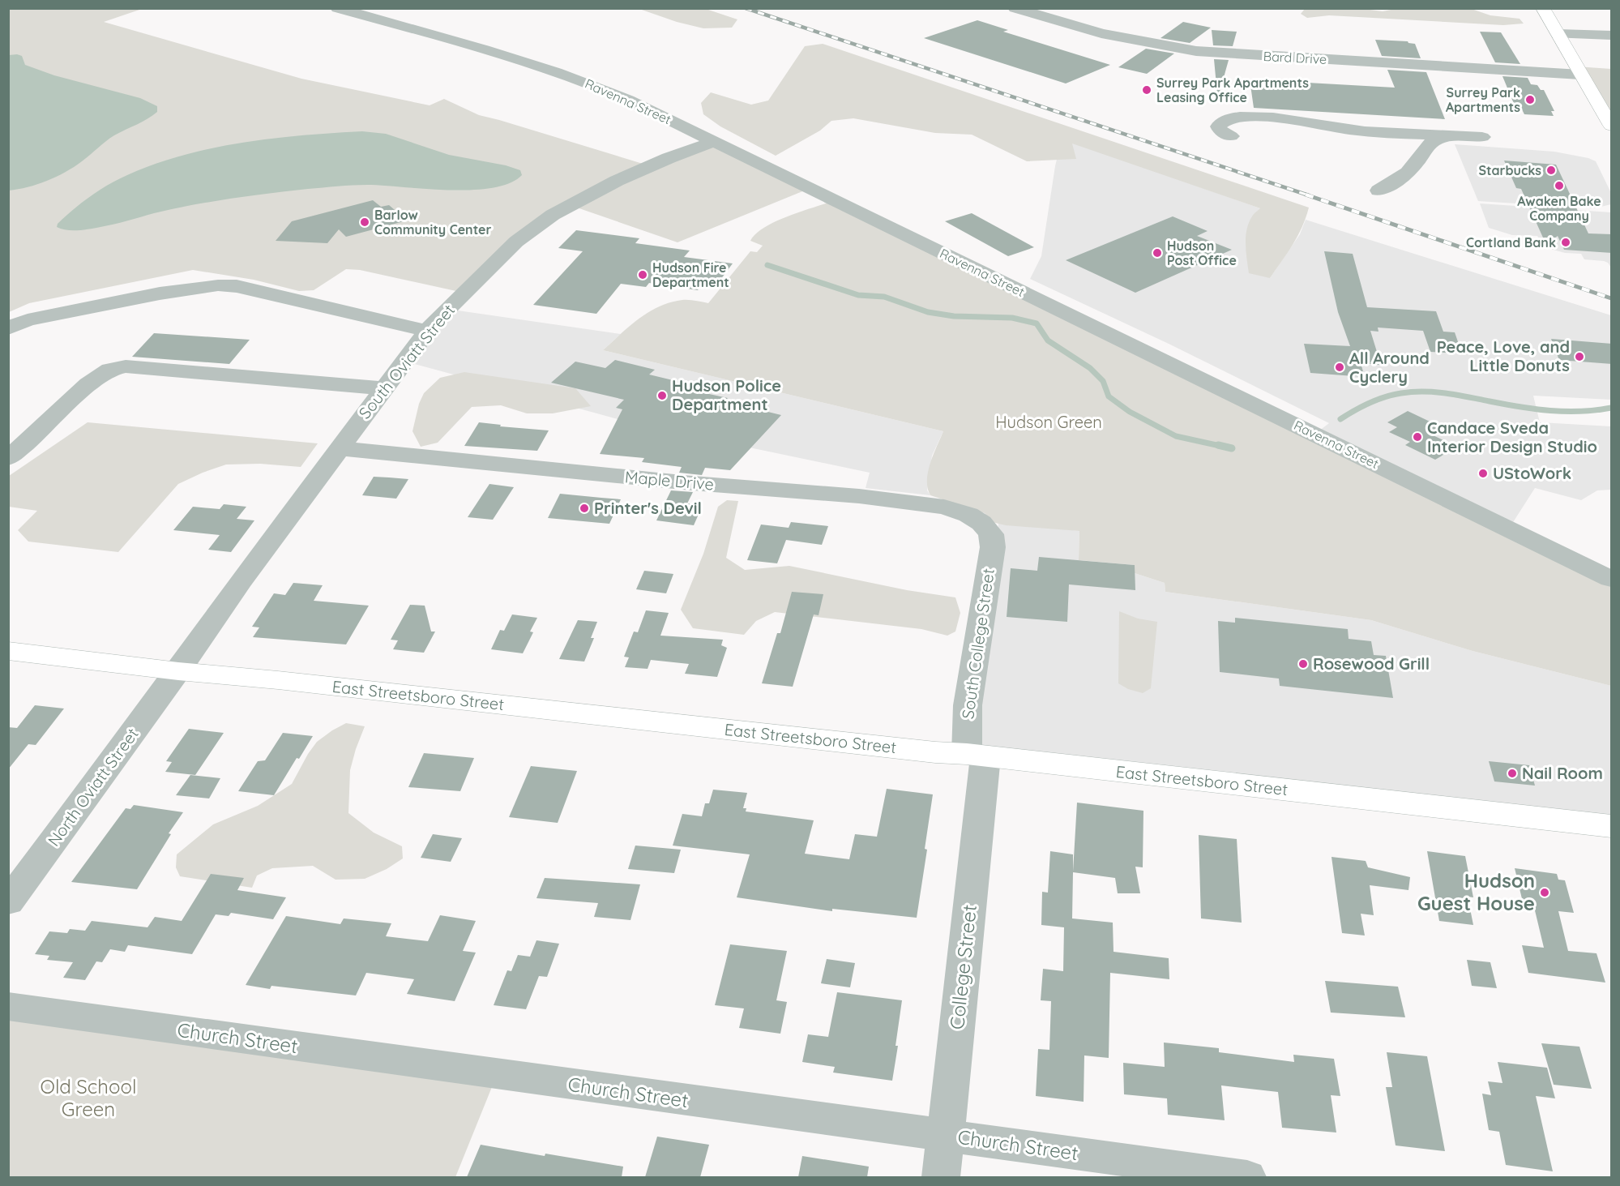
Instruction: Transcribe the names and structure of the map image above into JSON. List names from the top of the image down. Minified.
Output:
{"streets":{"main road":["East Streetsboro Street"],"street":["Bard Drive","Ravenna Street","South Oviatt Street","Maple Drive","South College Street","North Oviatt Street","College Street","Church Street"]},"crossings":[["Ravenna Street","South Oviatt Street"],["South Oviatt Street","Maple Drive"],["South Oviatt Street","East Streetsboro Street"],["South Oviatt Street","North Oviatt Street"],["Maple Drive","South College Street"],["South College Street","East Streetsboro Street"],["South College Street","College Street"],["East Streetsboro Street","North Oviatt Street"],["East Streetsboro Street","College Street"],["College Street","Church Street"]],"parks":["Hudson Green","Old School Green"],"places":["Surrey Park Apartments Leasing Office","Surrey Park Apartments","Starbucks","Awaken Bake Company","Barlow Community Center","Cortland Bank","Hudson Post Office","Hudson Fire Department","Peace, Love, and Little Donuts","All Around Cyclery","Hudson Police Department","Candace Sveda Interior Design Studio","UStoWork","Printer's Devil","Rosewood Grill","Nail Room","Hudson Guest House"]}
